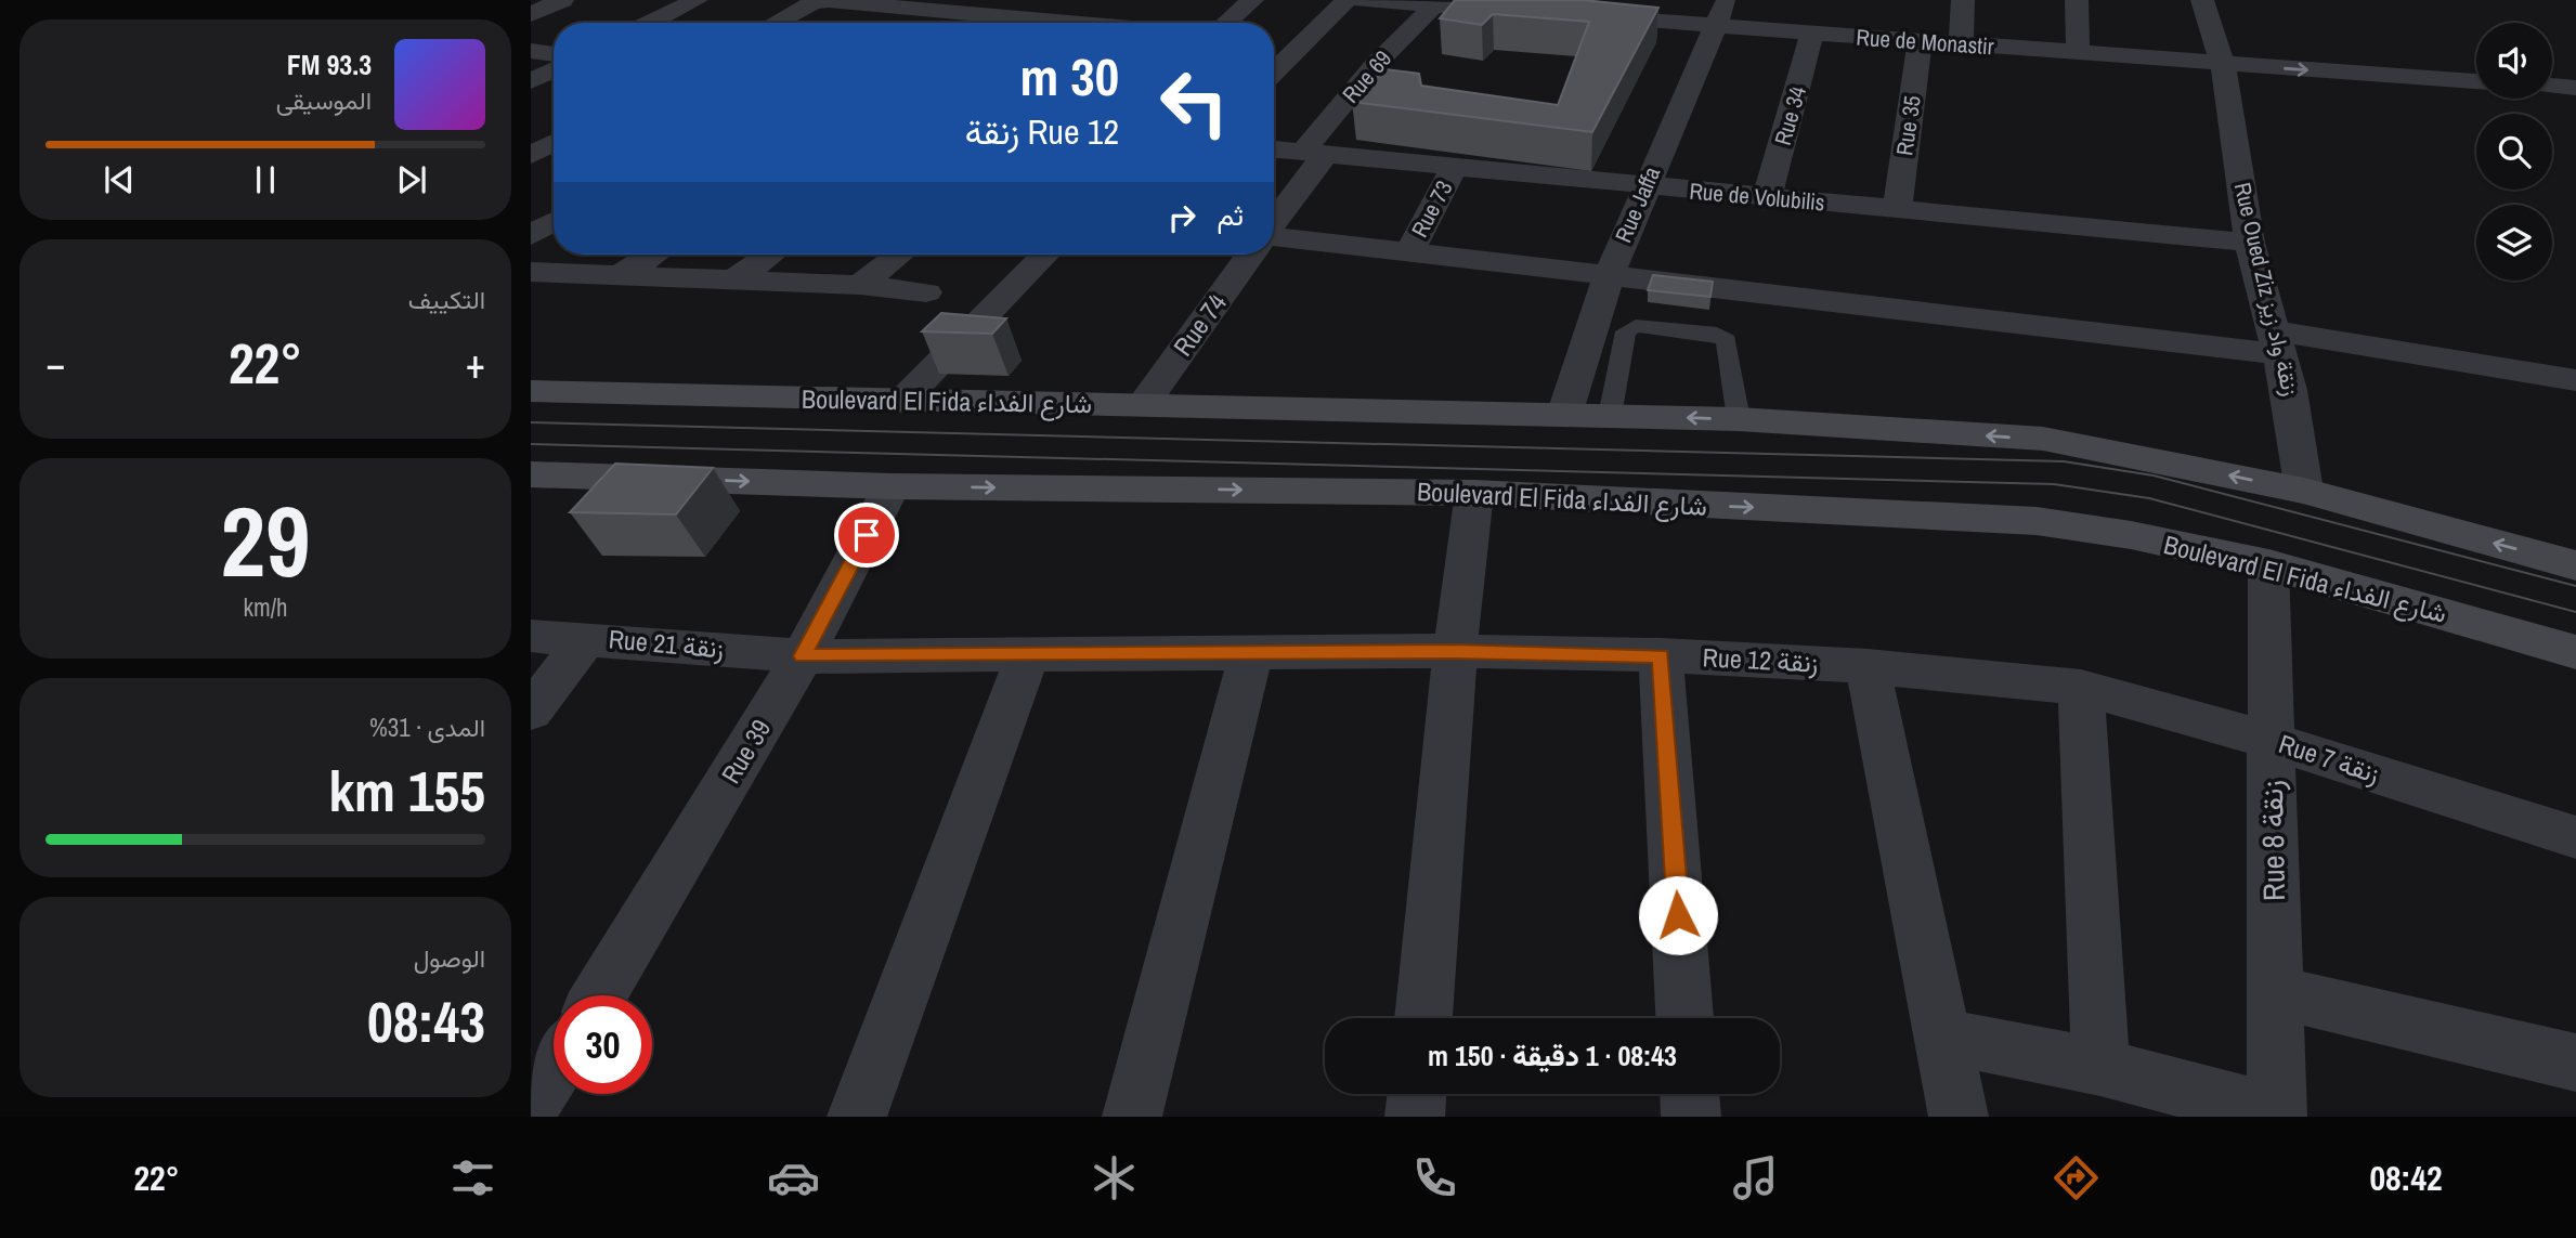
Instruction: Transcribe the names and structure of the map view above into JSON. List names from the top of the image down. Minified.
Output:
{"streets":{"main road":["Boulevard El Fida شارع الفداء"],"street":["Rue de Monastir","Rue 69","Rue 34","Rue 35","Rue de Volubilis","Rue Jaffa","Rue 73","Rue Oued Ziz زنقة واد زيز","Rue 74","Rue 21 زنقة","Rue 12 زنقة","Rue 39","Rue 7 زنقة","Rue 8 زنقة"]},"crossings":[["Rue de Monastir","Rue 34"],["Rue de Monastir","Rue 35"],["Rue de Monastir","Rue Jaffa"],["Rue de Monastir","Rue Oued Ziz زنقة واد زيز"],["Rue 69","Rue de Volubilis"],["Rue 34","Rue de Volubilis"],["Rue 35","Rue de Volubilis"],["Rue de Volubilis","Rue Jaffa"],["Rue de Volubilis","Rue 73"],["Rue de Volubilis","Rue Oued Ziz زنقة واد زيز"],["Rue Jaffa","Boulevard El Fida شارع الفداء"],["Rue Oued Ziz زنقة واد زيز","Boulevard El Fida شارع الفداء"],["Rue 74","Boulevard El Fida شارع الفداء"],["Boulevard El Fida شارع الفداء","Rue 39"],["Boulevard El Fida شارع الفداء","Rue 8 زنقة"],["Rue 21 زنقة","Rue 12 زنقة"],["Rue 21 زنقة","Rue 39"],["Rue 12 زنقة","Rue 39"],["Rue 12 زنقة","Rue 7 زنقة"],["Rue 7 زنقة","Rue 8 زنقة"]],"page":{"turn":["30 m","Rue 12 زنقة"],"song":["93.3 FM","الموسيقى"],"then":"ثم","tile":["التكييف",["29","km/h"],["المدى · 31%","155 km"],["الوصول","08:43"]],"heat":["−","22°","+"],"limit":"30","trip":"08:43 · 1 دقيقة · 150 m","tabs":["08:42","22°"]}}
